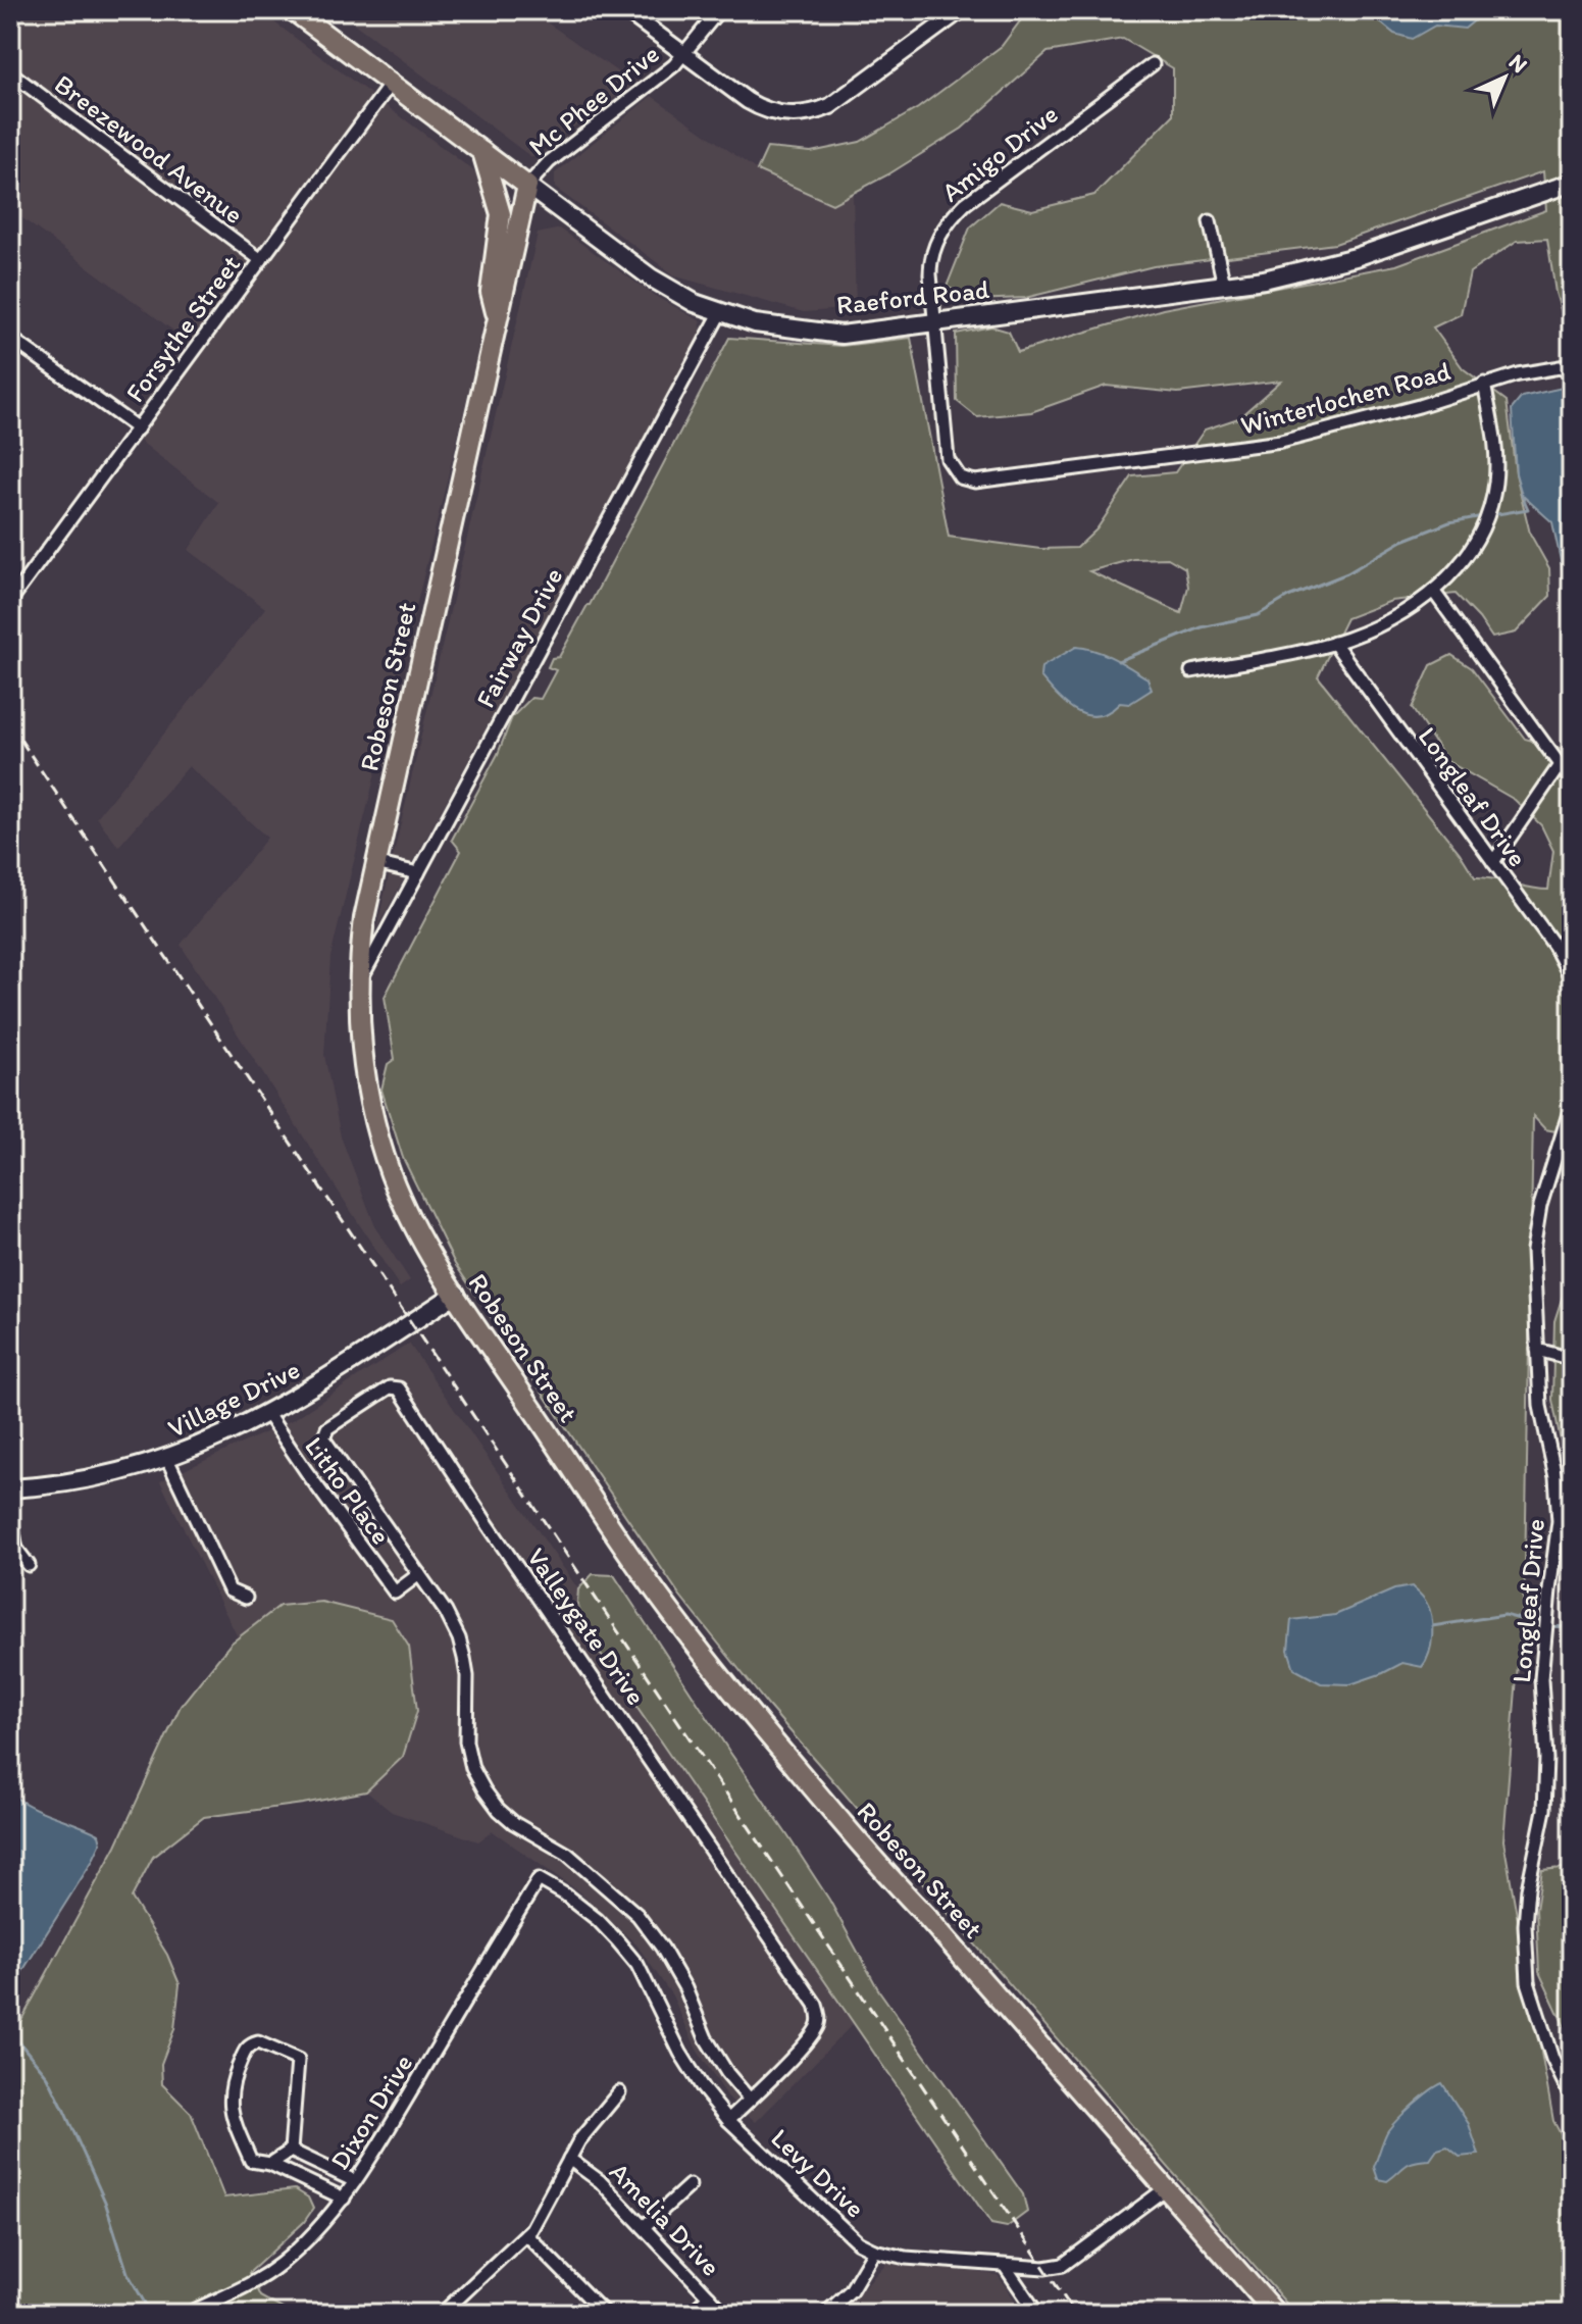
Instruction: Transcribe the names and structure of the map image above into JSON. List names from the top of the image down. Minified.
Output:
{"streets":{"main road":["Raeford Road","Robeson Street","Village Drive"],"street":["Mc Phee Drive","Breezewood Avenue","Amigo Drive","Forsythe Street","Winterlochen Road","Fairway Drive","Longleaf Drive","Litho Place","Valleygate Drive","Dixon Drive","Levy Drive","Amelia Drive"]},"crossings":[["Mc Phee Drive","Raeford Road"],["Mc Phee Drive","Robeson Street"],["Breezewood Avenue","Forsythe Street"],["Amigo Drive","Raeford Road"],["Amigo Drive","Winterlochen Road"],["Raeford Road","Forsythe Street"],["Raeford Road","Fairway Drive"],["Raeford Road","Robeson Street"],["Fairway Drive","Robeson Street"],["Robeson Street","Village Drive"],["Robeson Street","Levy Drive"],["Village Drive","Litho Place"],["Litho Place","Valleygate Drive"],["Valleygate Drive","Levy Drive"],["Dixon Drive","Levy Drive"]],"north":"top right"}
